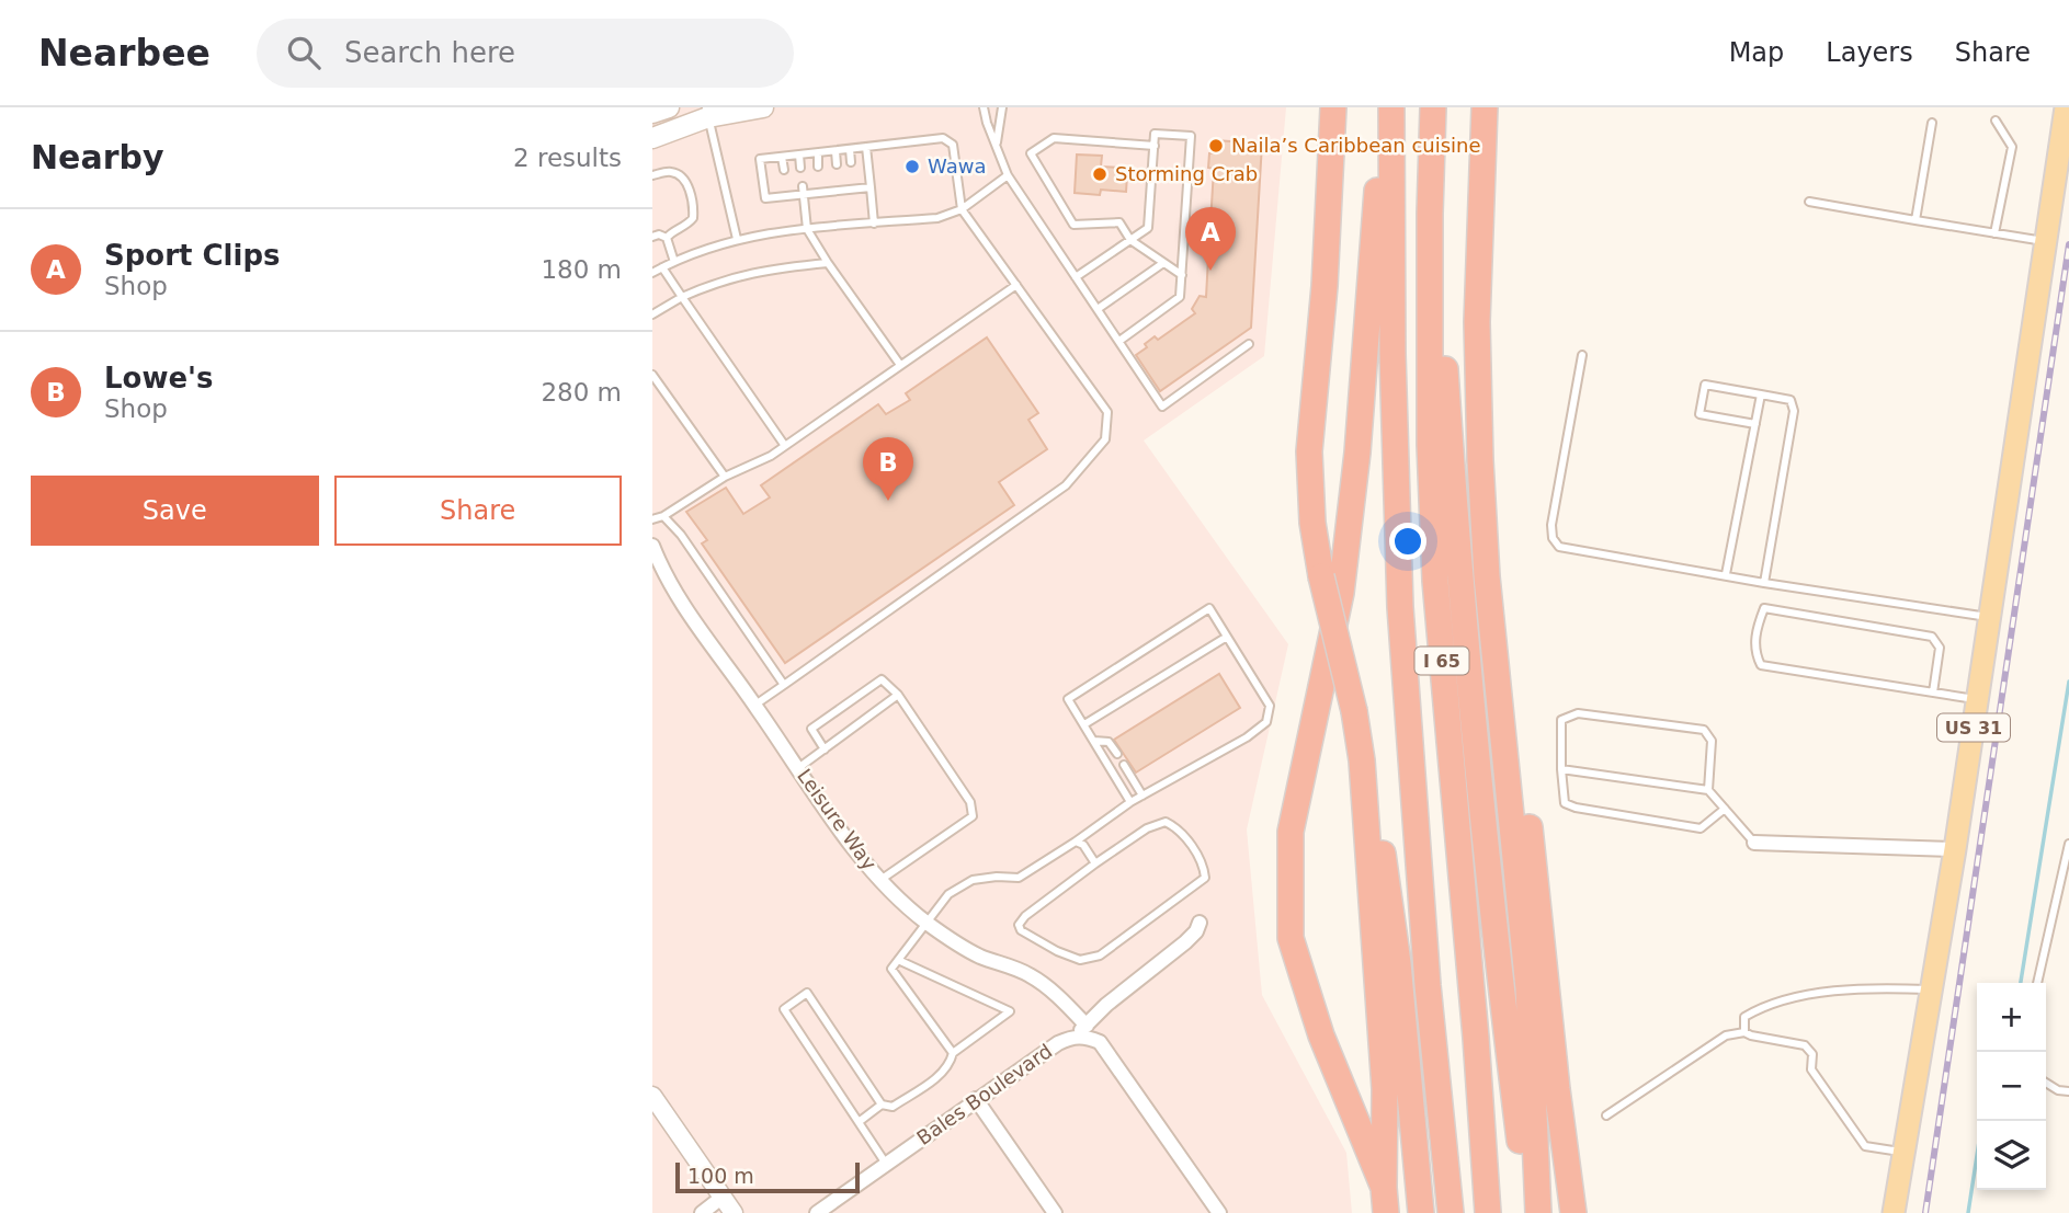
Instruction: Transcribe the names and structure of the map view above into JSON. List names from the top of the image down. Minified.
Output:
{"streets":{"highway":["I 65"],"main road":["US 31"],"street":["Leisure Way","Bales Boulevard"]},"places":["Naila’s Caribbean cuisine","Wawa","Storming Crab"],"scale_bar":"100 m","page":{"header":"Nearbee","search":"Search here","nav":["Map","Layers","Share"],"heading":["Nearby","2 results"],"list":[{"mark":"A","name":"Sport Clips","note":"Shop","value":"180 m"},{"mark":"B","name":"Lowe's","note":"Shop","value":"280 m"}],"pins":["A","B"],"buttons":["Save","Share"],"map_buttons":["+","−"],"scale":"100 m"}}
